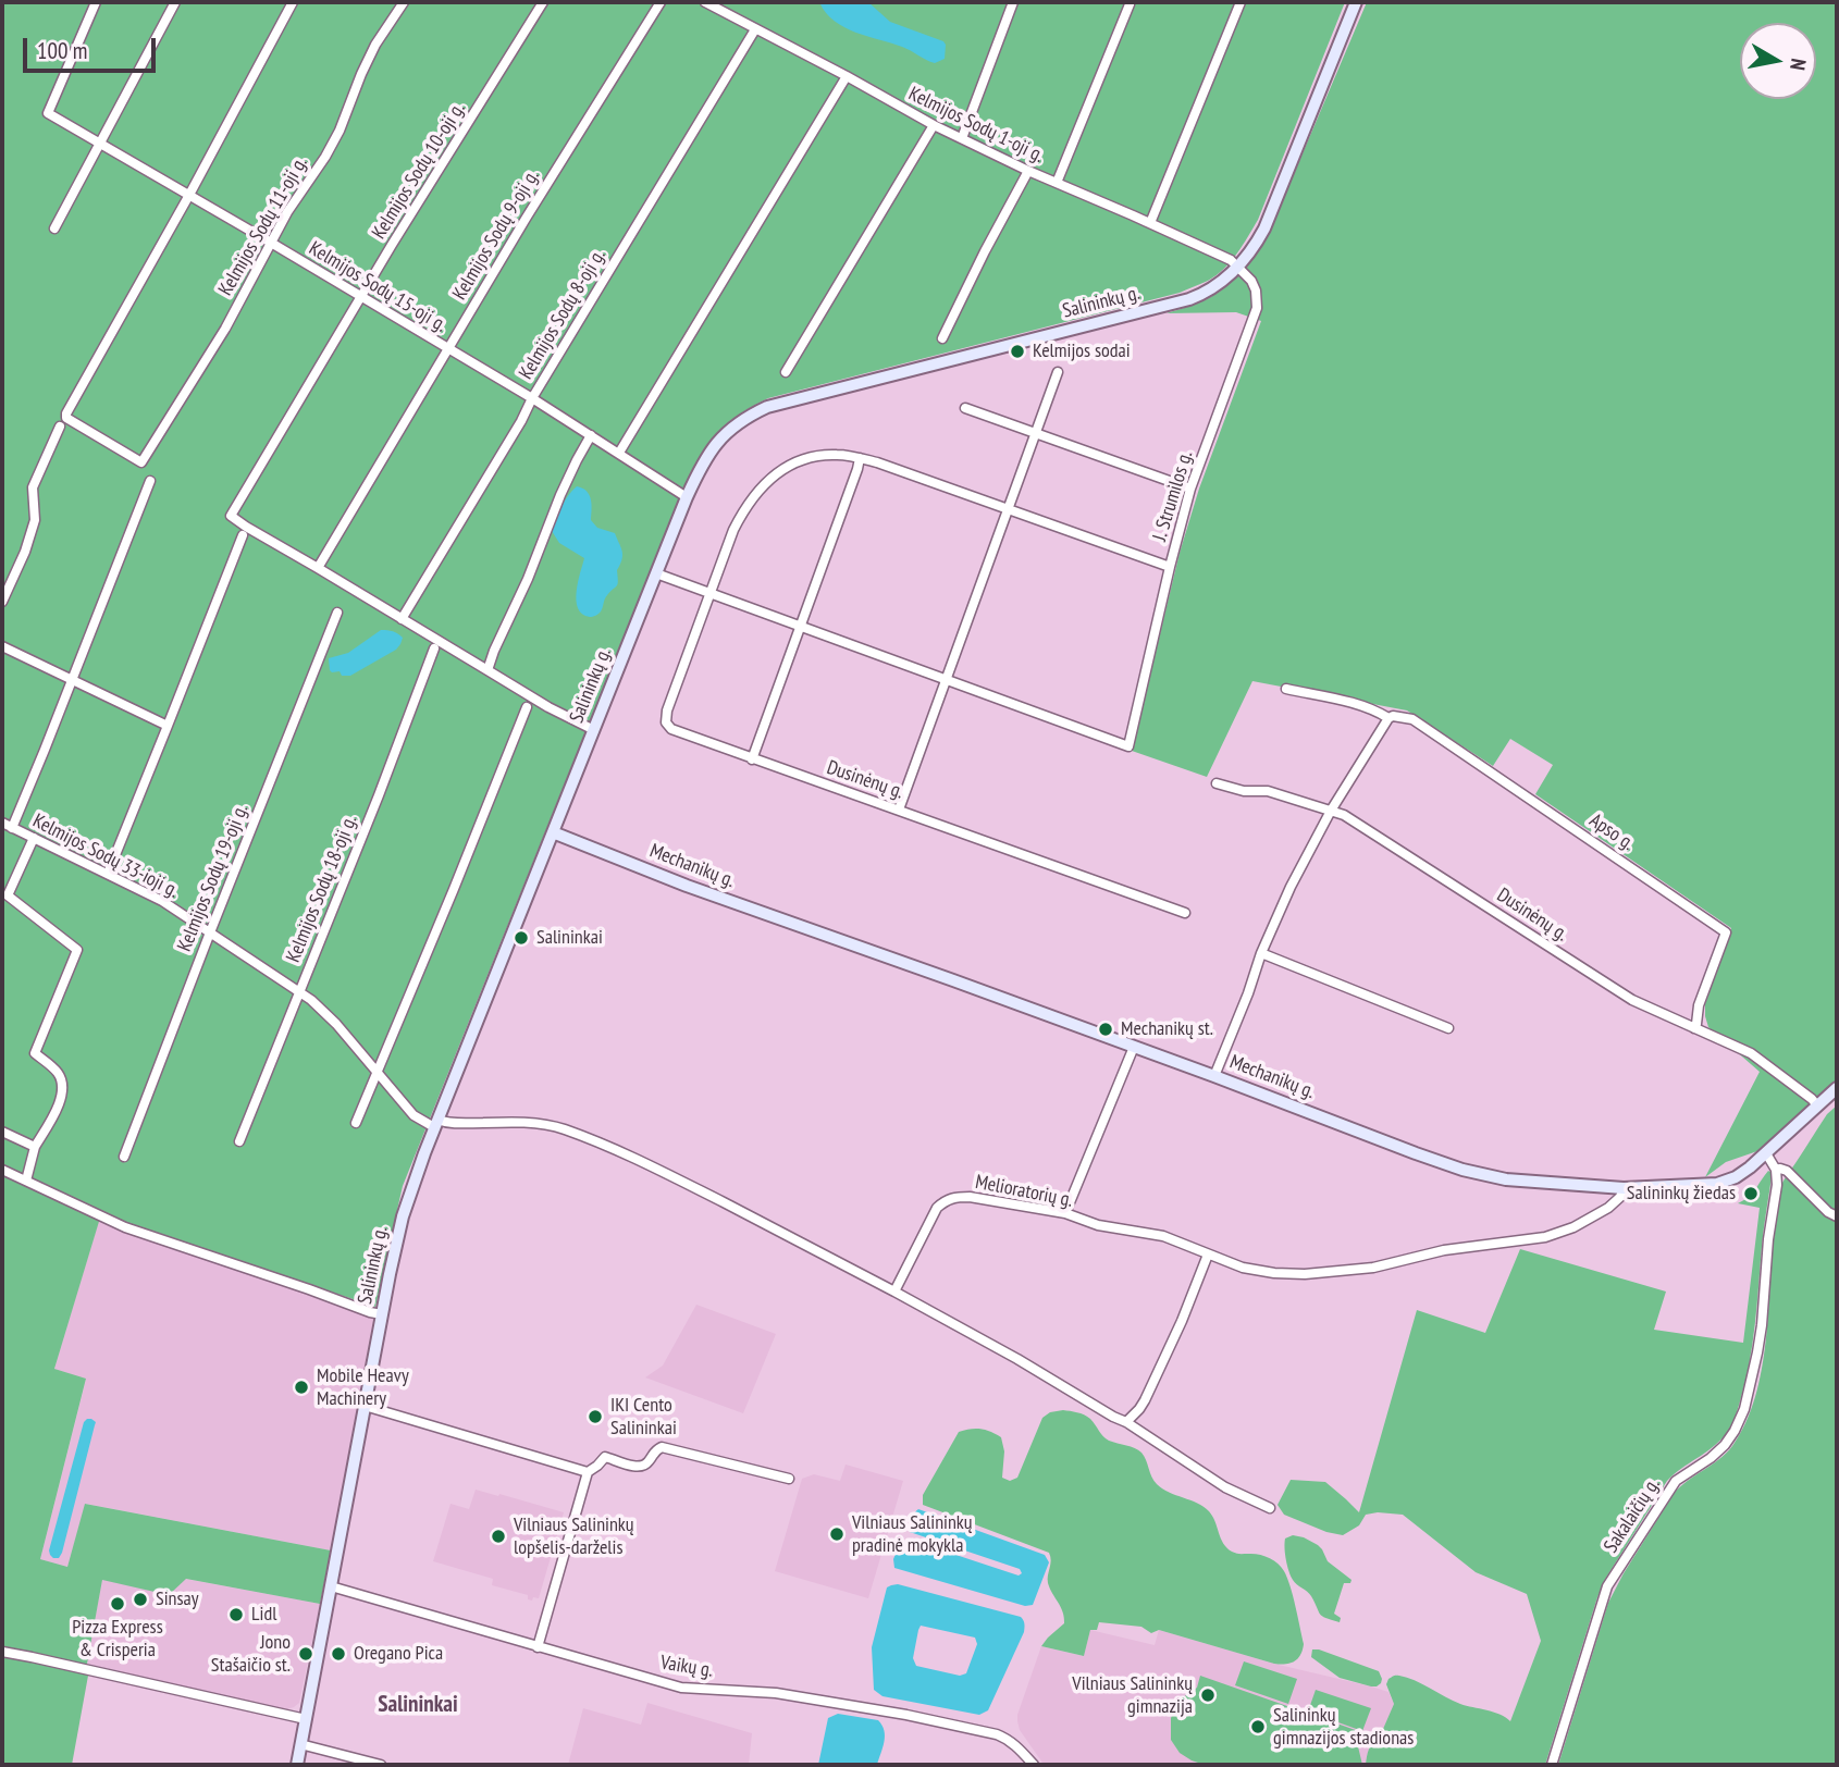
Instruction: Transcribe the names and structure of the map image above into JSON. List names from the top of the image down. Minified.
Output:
{"streets":{"main road":["Salininkų g.","Mechanikų g."],"street":["Kelmijos Sodų 1-oji g.","Kelmijos Sodų 10-oji g.","Kelmijos Sodų 11-oji g.","Kelmijos Sodų 9-oji g.","Kelmijos Sodų 15-oji g.","Kelmijos Sodų 8-oji g.","J. Strumilos g.","Dusinėnų g.","Apso g.","Kelmijos Sodų 33-ioji g.","Kelmijos Sodų 19-oji g.","Kelmijos Sodų 18-oji g.","Melioratorių g.","Sakalaičių g.","Vaikų g."]},"crossings":[["Kelmijos Sodų 1-oji g.","Salininkų g."],["Kelmijos Sodų 1-oji g.","Kelmijos Sodų 8-oji g."],["Kelmijos Sodų 1-oji g.","J. Strumilos g."],["Kelmijos Sodų 10-oji g.","Kelmijos Sodų 9-oji g."],["Kelmijos Sodų 10-oji g.","Kelmijos Sodų 15-oji g."],["Kelmijos Sodų 11-oji g.","Kelmijos Sodų 15-oji g."],["Kelmijos Sodų 9-oji g.","Kelmijos Sodų 15-oji g."],["Kelmijos Sodų 15-oji g.","Salininkų g."],["Kelmijos Sodų 15-oji g.","Kelmijos Sodų 8-oji g."],["Salininkų g.","J. Strumilos g."],["Salininkų g.","Kelmijos Sodų 33-ioji g."],["Salininkų g.","Mechanikų g."],["Salininkų g.","Vaikų g."],["J. Strumilos g.","Dusinėnų g."],["Dusinėnų g.","Apso g."],["Dusinėnų g.","Mechanikų g."],["Kelmijos Sodų 33-ioji g.","Kelmijos Sodų 19-oji g."],["Kelmijos Sodų 33-ioji g.","Kelmijos Sodų 18-oji g."],["Mechanikų g.","Melioratorių g."]],"districts":["Salininkai"],"places":["Kelmijos sodai","Salininkai","Mechanikų st.","Salininkų žiedas","Mobile Heavy Machinery","IKI Cento Salininkai","Vilniaus Salininkų pradinė mokykla","Vilniaus Salininkų lopšelis-darželis","Sinsay","Pizza Express & Crisperia","Lidl","Jono Stašaičio st.","Oregano Pica","Vilniaus Salininkų gimnazija","Salininkų gimnazijos stadionas"],"scale_bar":"100 m","north":"right"}
